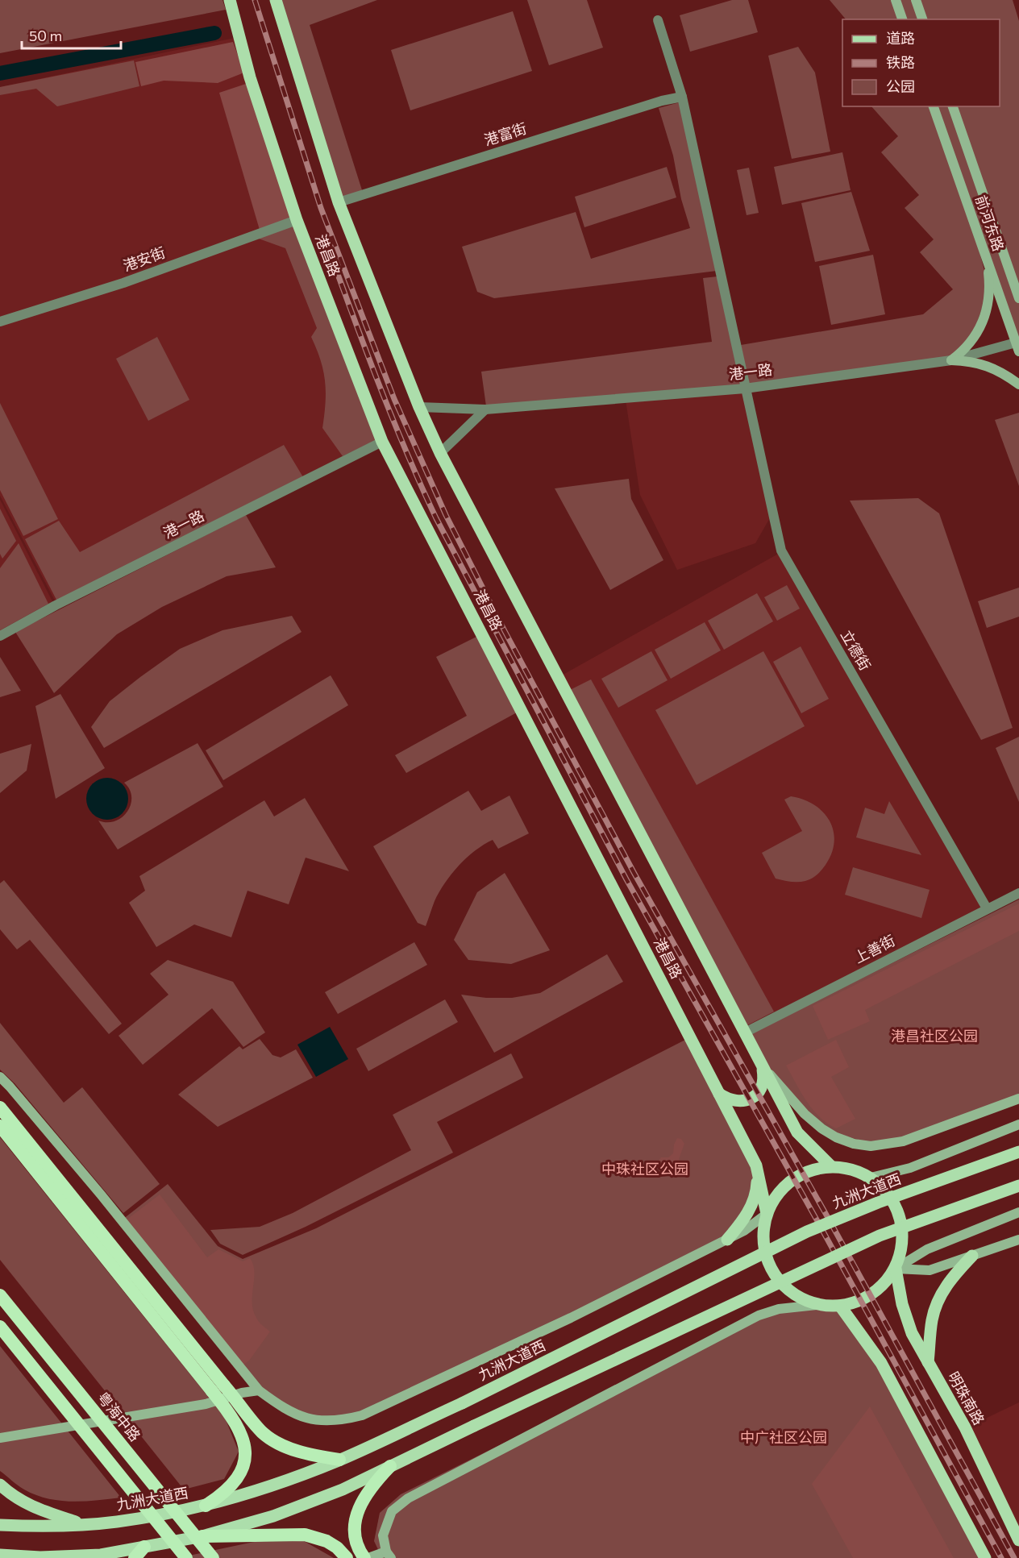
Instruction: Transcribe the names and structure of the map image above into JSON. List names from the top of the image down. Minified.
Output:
{"streets":{"highway":["粤海中路"],"main road":["前河东路","港昌路","九洲大道西","明珠南路"],"street":["港富街","港安街","港一路","立德街","上善街"]},"crossings":[["港富街","港昌路"],["前河东路","港一路"],["港昌路","港安街"],["港昌路","港一路"],["港昌路","上善街"],["港昌路","明珠南路"],["港一路","立德街"],["立德街","上善街"]],"parks":["港昌社区公园","中珠社区公园","中广社区公园"],"legend":["道路","铁路","公园"],"scale_bar":"50 m"}
